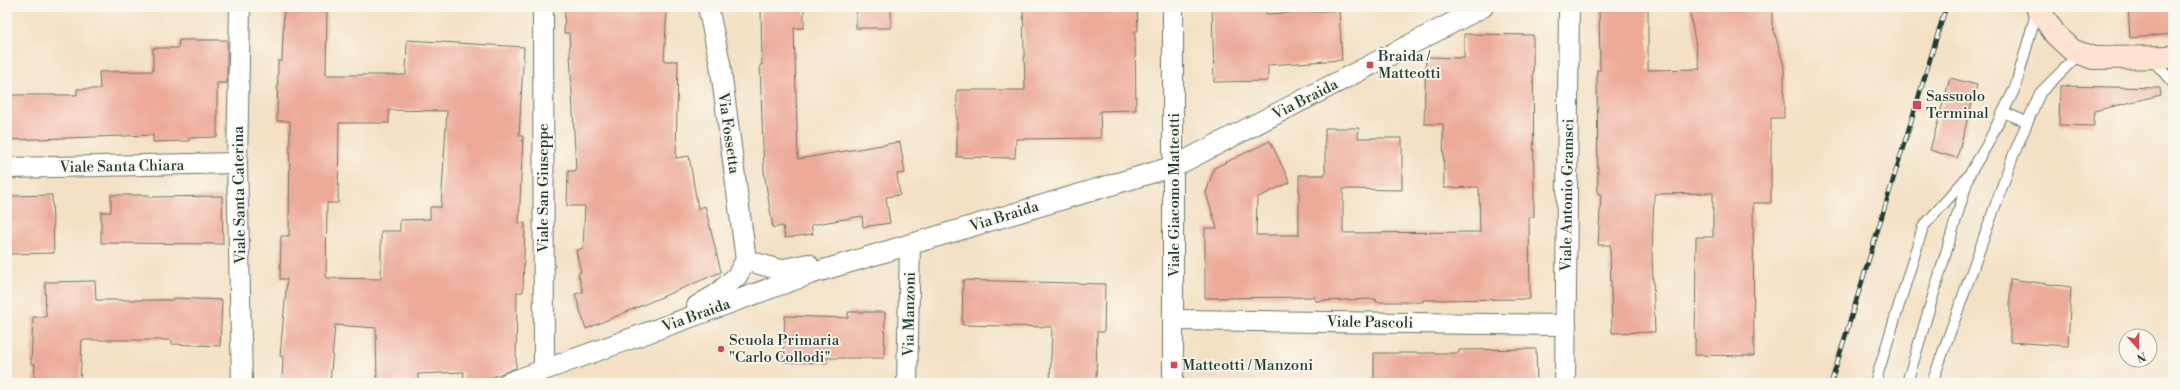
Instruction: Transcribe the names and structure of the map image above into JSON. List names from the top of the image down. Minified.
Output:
{"streets":{"street":["Via Braida","Via Fossetta","Viale Santa Chiara","Viale San Giuseppe","Viale Santa Caterina","Viale Giacomo Matteotti","Viale Antonio Gramsci","Via Manzoni","Viale Pascoli"]},"crossings":[["Via Braida","Viale San Giuseppe"],["Via Braida","Viale Giacomo Matteotti"],["Via Braida","Via Manzoni"],["Viale Santa Chiara","Viale Santa Caterina"],["Viale Giacomo Matteotti","Viale Pascoli"],["Viale Antonio Gramsci","Viale Pascoli"]],"places":{"transit":["Braida / Matteotti","Sassuolo Terminal","Matteotti / Manzoni"],"other":["Scuola Primaria \"Carlo Collodi\""]},"north":"bottom"}
